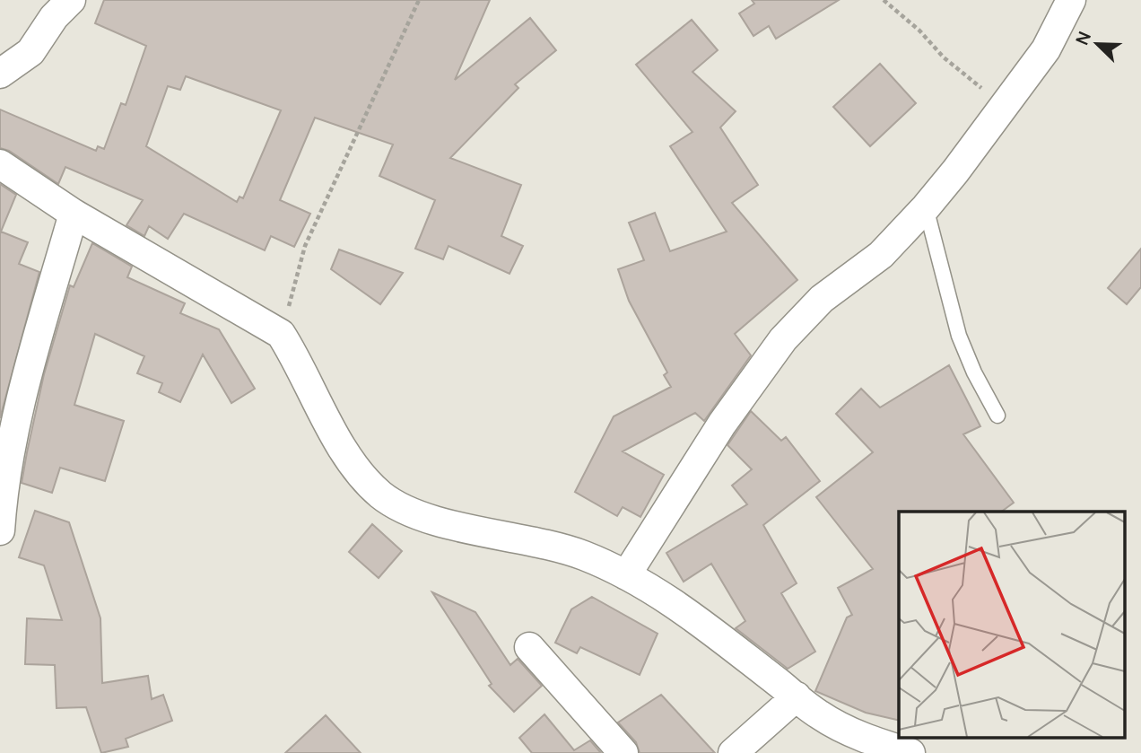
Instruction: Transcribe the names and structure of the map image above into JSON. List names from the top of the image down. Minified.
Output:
{"north":"top left"}
